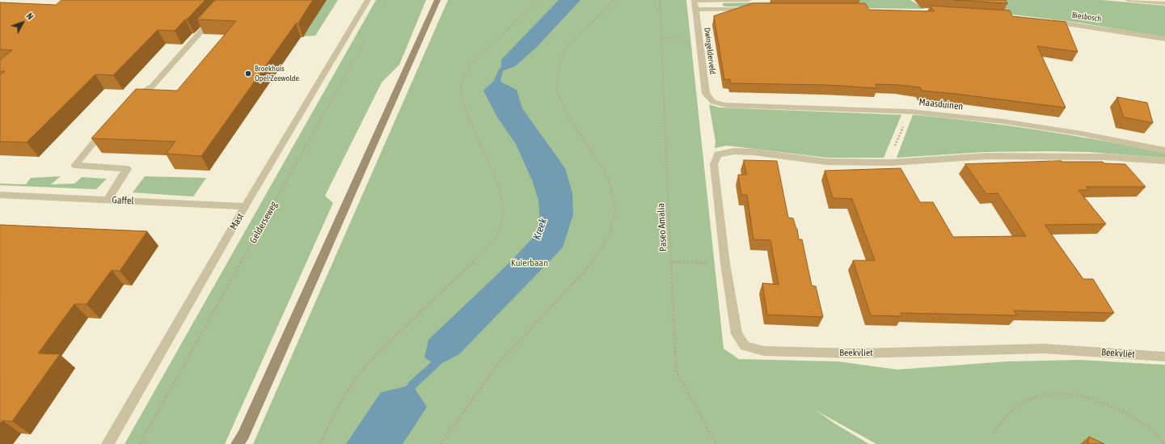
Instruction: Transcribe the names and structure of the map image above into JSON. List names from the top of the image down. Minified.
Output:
{"streets":{"street":["Biesbosch","Dwingelderveld","Maasduinen","Gaffel","Mast","Beekvliet"],"path":["Gelderseweg","Paseo Amalia"]},"crossings":[["Dwingelderveld","Maasduinen"],["Gaffel","Mast"]],"water":["Kreek"],"parks":["Kuierbaan"],"places":["Broekhuis Opel Zeewolde"],"north":"top right"}
